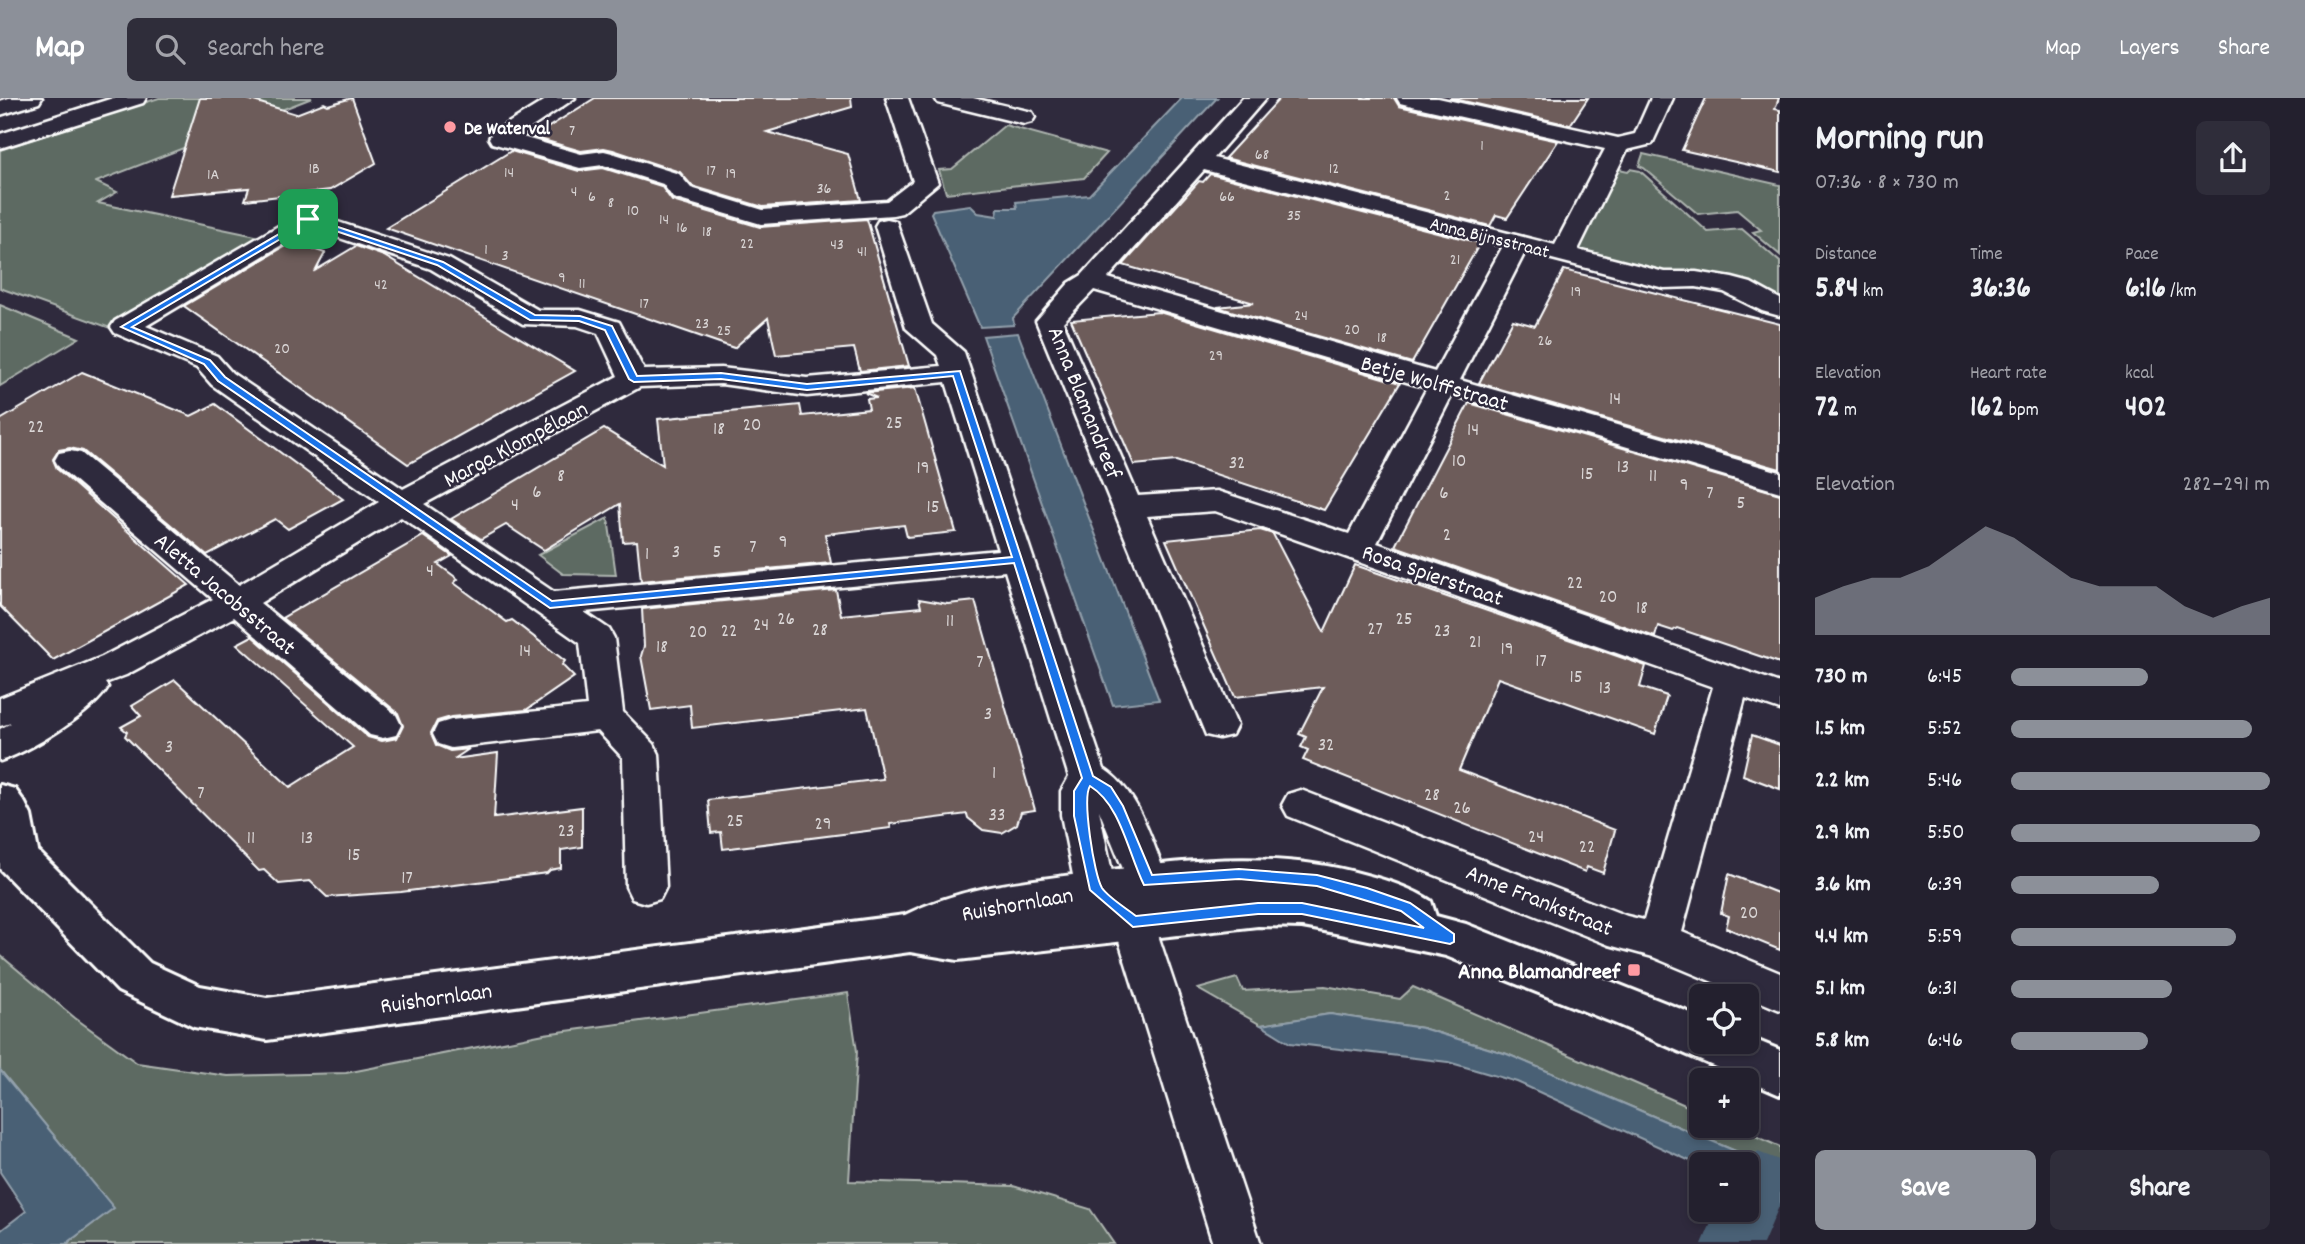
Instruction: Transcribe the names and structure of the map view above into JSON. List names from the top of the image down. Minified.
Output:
{"streets":{"main road":["Ruishornlaan"],"street":["Anna Bijnsstraat","Betje Wolffstraat","Anna Blamandreef","Marga Klompélaan","Rosa Spierstraat","Aletta Jacobsstraat","Anne Frankstraat"]},"crossings":[["Anna Bijnsstraat","Anna Blamandreef"],["Betje Wolffstraat","Anna Blamandreef"],["Anna Blamandreef","Rosa Spierstraat"],["Marga Klompélaan","Aletta Jacobsstraat"]],"places":{"other":["De Waterval"],"transit":["Anna Blamandreef"]},"house_numbers":["7","1","68","1B","12","17","14","19","1A","36","4","2","6","66","8","10","35","14","16","18","22","43","1","41","3","21","9","11","42","19","17","24","23","20","25","18","26","20","29","14","25","20","22","18","14","10","32","13","19","15","8","11","9","6","6","7","5","4","15","2","9","7","3","5","1","4","22","20","18","26","25","11","24","27","28","22","23","20","21","18","19","14","17","7","15","13","3","32","3","1","7","28","26","33","25","29","23","24","11","13","22","15","17","20"],"page":{"header":"Map","search":"Search here","nav":["Map","Layers","Share"],"heading":["Morning run","07:36 · 8 × 730 m"],"stats":[["Distance","5.84 km"],["Time","36:36"],["Pace","6:16 /km"],["Elevation","72 m"],["Heart rate","162 bpm"],["kcal","402"]],"chart":["Elevation","282–291 m"],"list":[{"name":"730 m","note":"6:45"},{"name":"1.5 km","note":"5:52"},{"name":"2.2 km","note":"5:46"},{"name":"2.9 km","note":"5:50"},{"name":"3.6 km","note":"6:39"},{"name":"4.4 km","note":"5:59"},{"name":"5.1 km","note":"6:31"},{"name":"5.8 km","note":"6:46"}],"map_buttons":["+","−"],"buttons":["Save","Share"]}}
